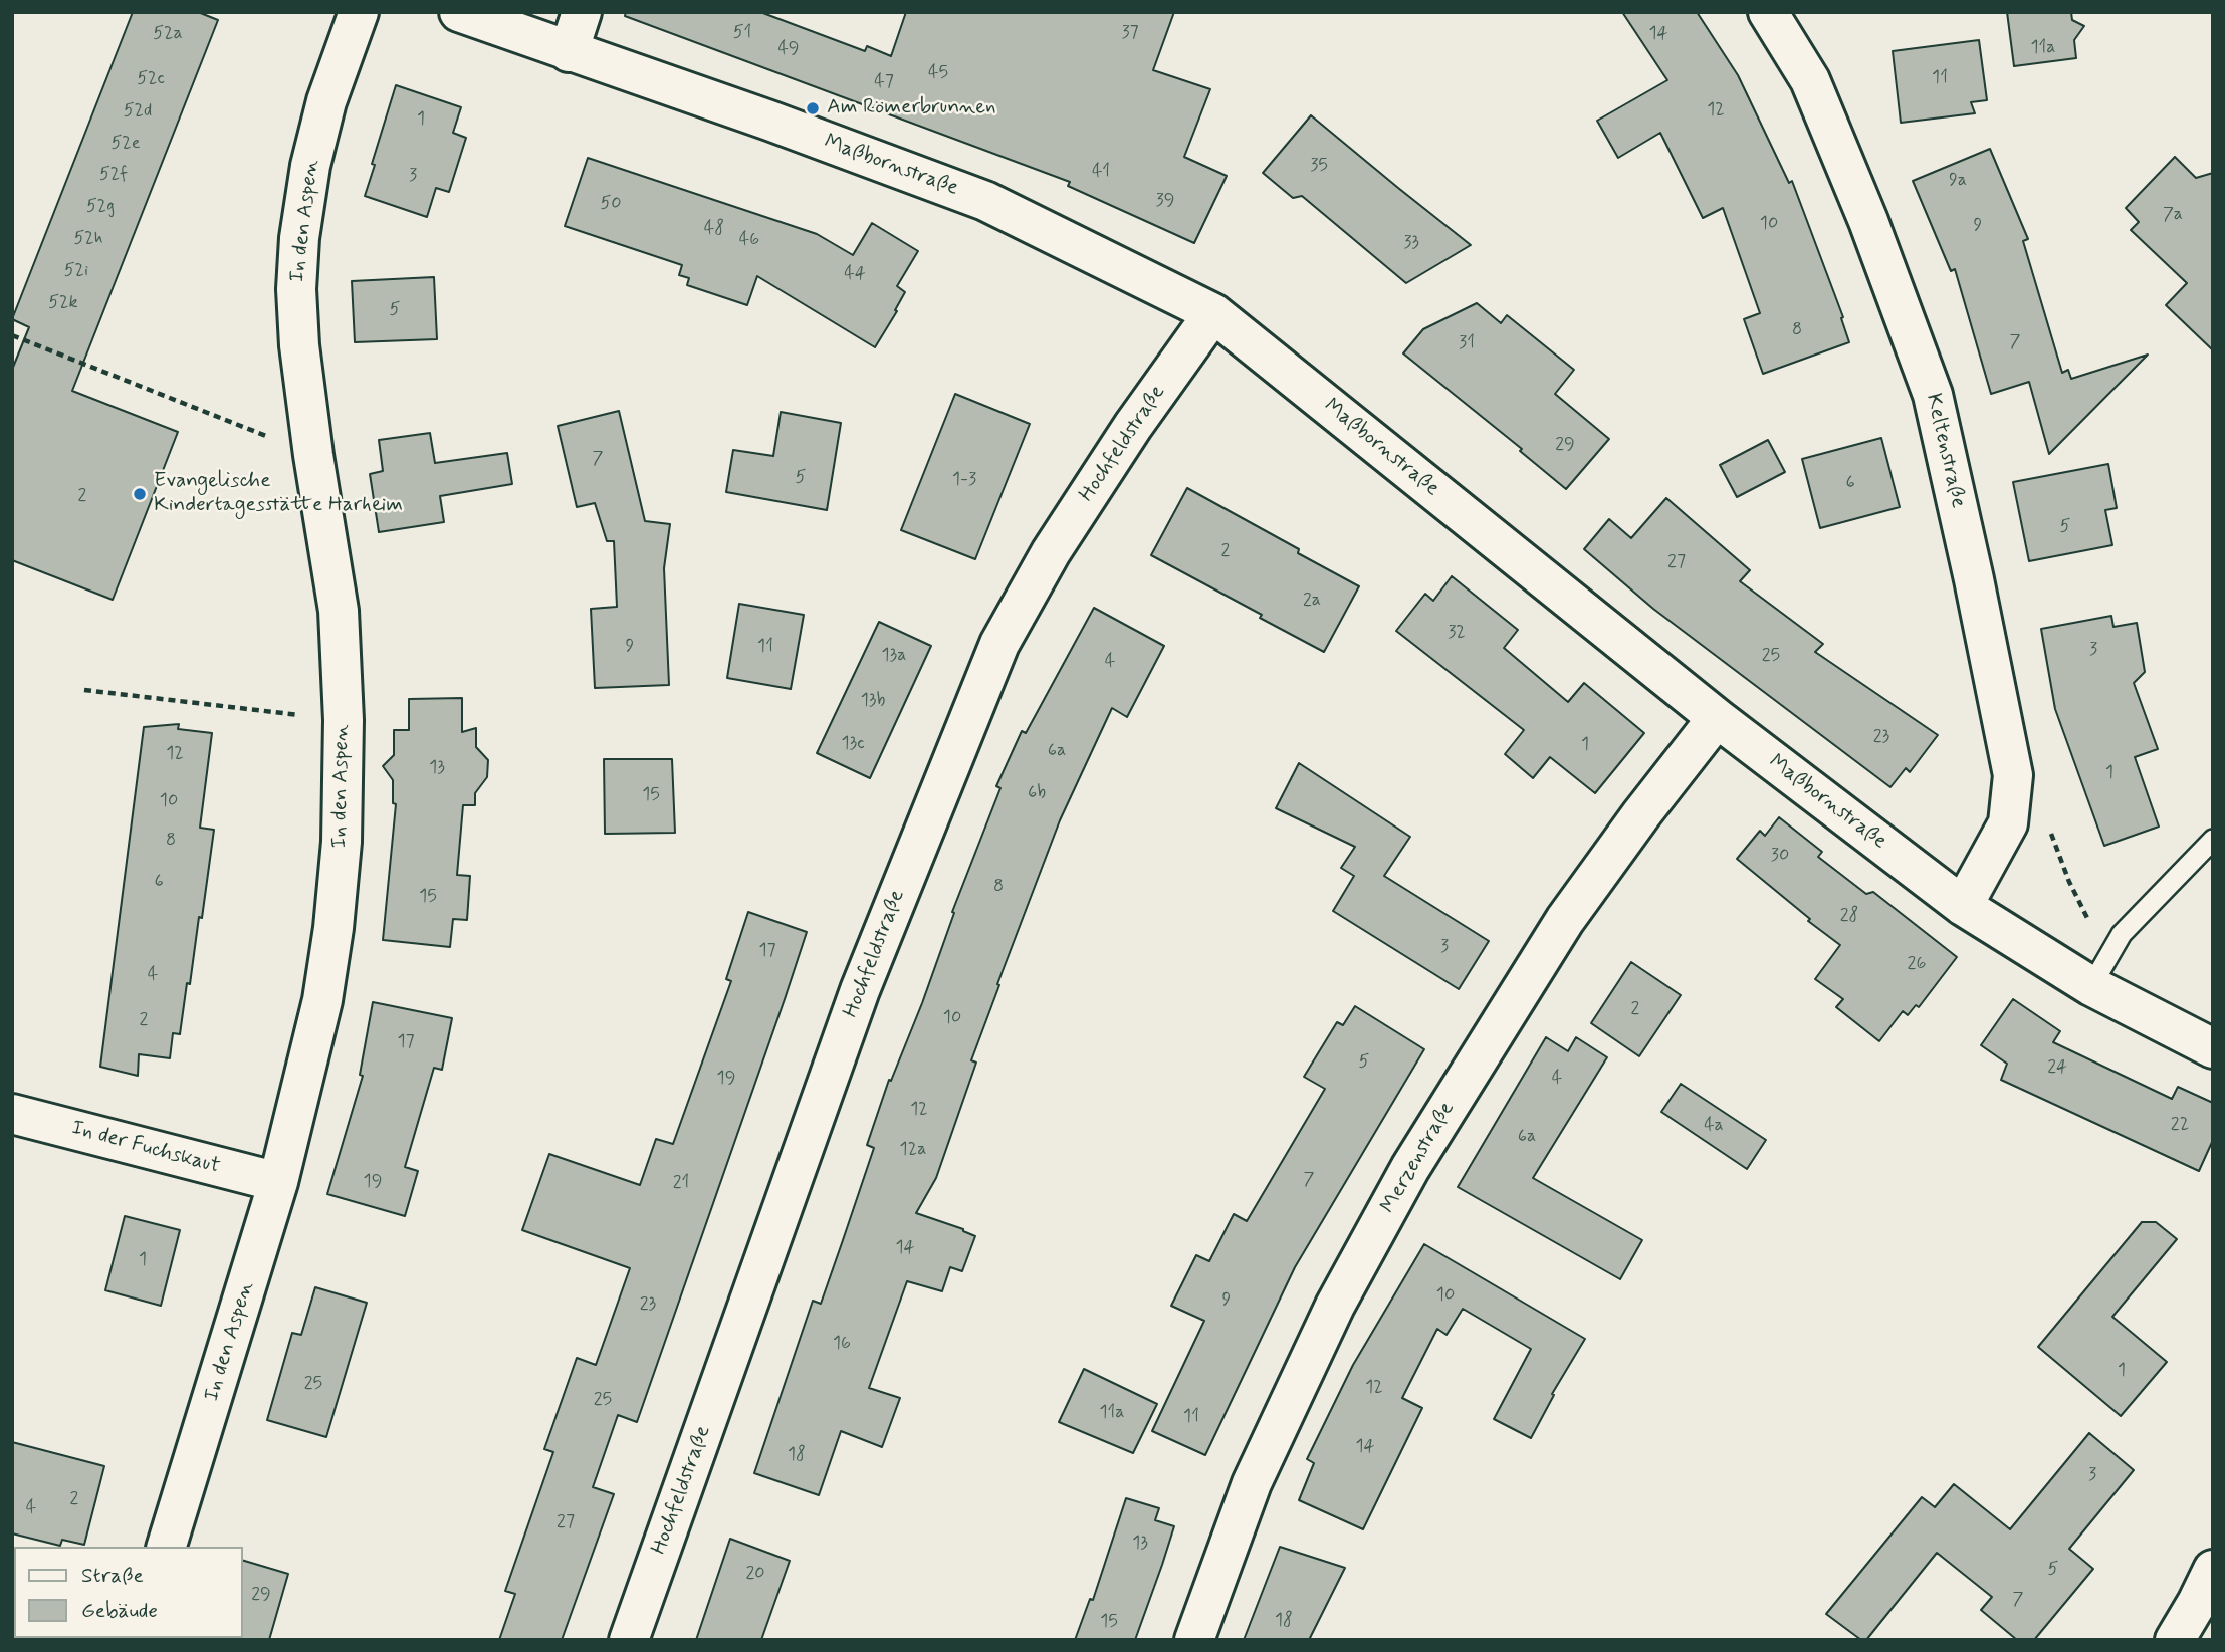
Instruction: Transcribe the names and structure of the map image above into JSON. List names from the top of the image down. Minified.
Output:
{"streets":{"street":["Maßbornstraße","In den Aspen","Hochfeldstraße","Keltenstraße","In der Fuchskaut","Merzenstraße"]},"crossings":[["Maßbornstraße","Hochfeldstraße"],["Maßbornstraße","Keltenstraße"],["Maßbornstraße","Merzenstraße"],["In den Aspen","In der Fuchskaut"]],"places":["Am Römerbrunnen","Evangelische Kindertagesstätte Harheim"],"house_numbers":["51","37","52a","14","11a","49","45","11","52c","47","12","52d","1","52e","35","41","52f","3","9a","39","50","52g","7a","10","9","48","52h","46","33","52i","44","52k","5","8","7","31","29","7","5","1-3","6","2","5","2","27","2a","32","9","11","3","13a","25","4","13b","23","13c","1","6a","12","13","1","6b","15","10","8","30","6","8","15","28","3","17","26","4","2","10","2","17","5","24","19","4","12","22","4a","6a","12a","7","19","21","14","1","10","9","23","16","1","25","12","25","11a","11","14","18","3","2","4","27","13","5","20","29","7","18","15"],"legend":["Straße","Gebäude"]}
